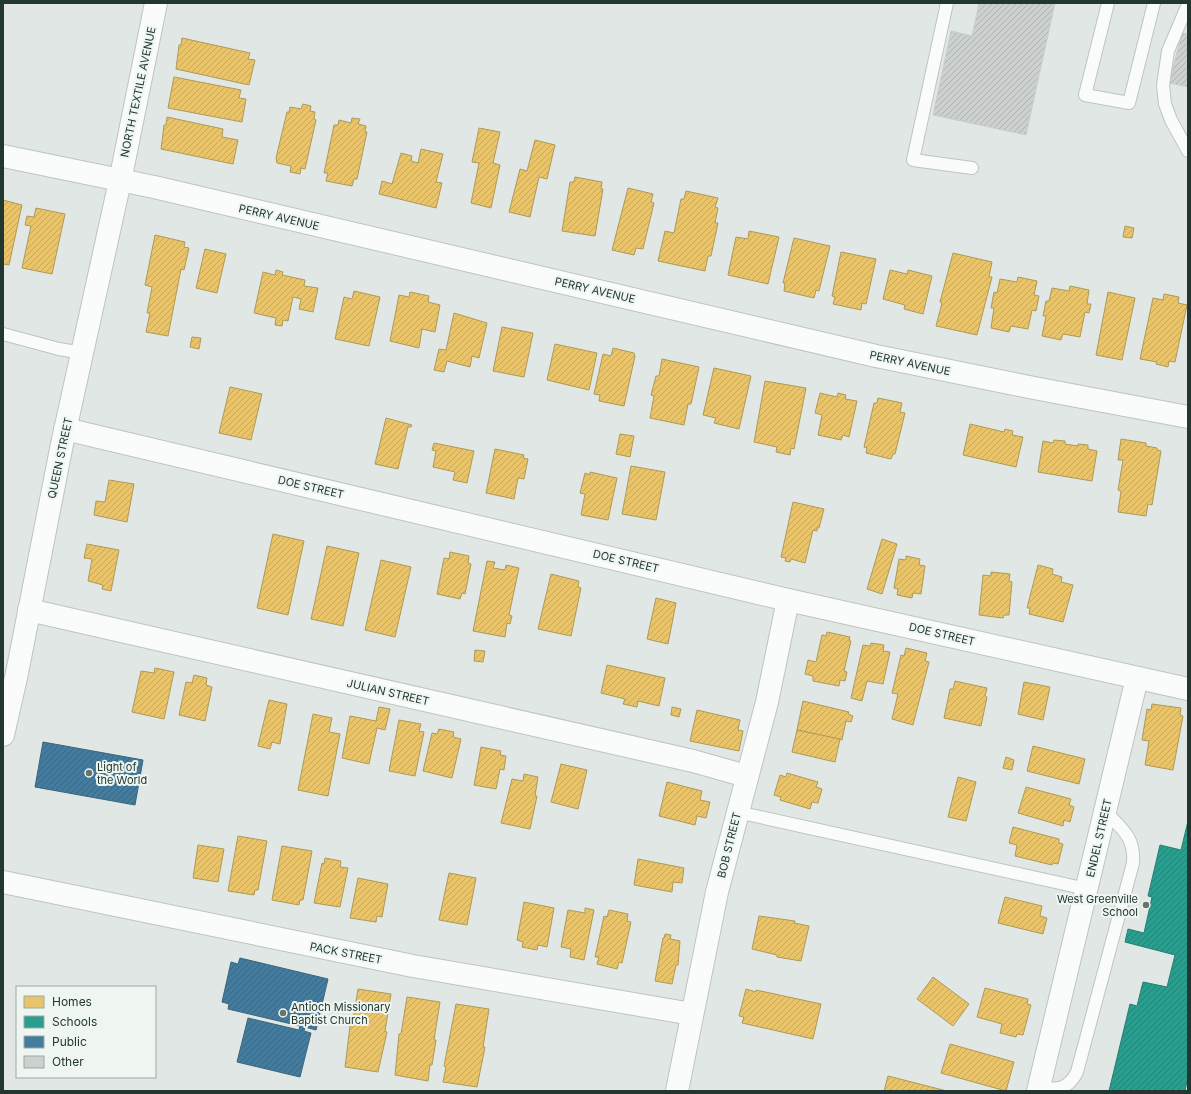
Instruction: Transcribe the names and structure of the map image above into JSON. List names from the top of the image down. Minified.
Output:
{"streets":{"street":["NORTH TEXTILE AVENUE","PERRY AVENUE","QUEEN STREET","DOE STREET","JULIAN STREET","ENDEL STREET","BOB STREET","PACK STREET"]},"crossings":[["NORTH TEXTILE AVENUE","PERRY AVENUE"],["NORTH TEXTILE AVENUE","QUEEN STREET"],["PERRY AVENUE","QUEEN STREET"],["QUEEN STREET","DOE STREET"],["QUEEN STREET","JULIAN STREET"],["DOE STREET","ENDEL STREET"],["DOE STREET","BOB STREET"],["JULIAN STREET","BOB STREET"],["BOB STREET","PACK STREET"]],"places":["Light of the World","West Greenville School","Antioch Missionary Baptist Church"],"legend":["Homes","Schools","Public","Other"]}
